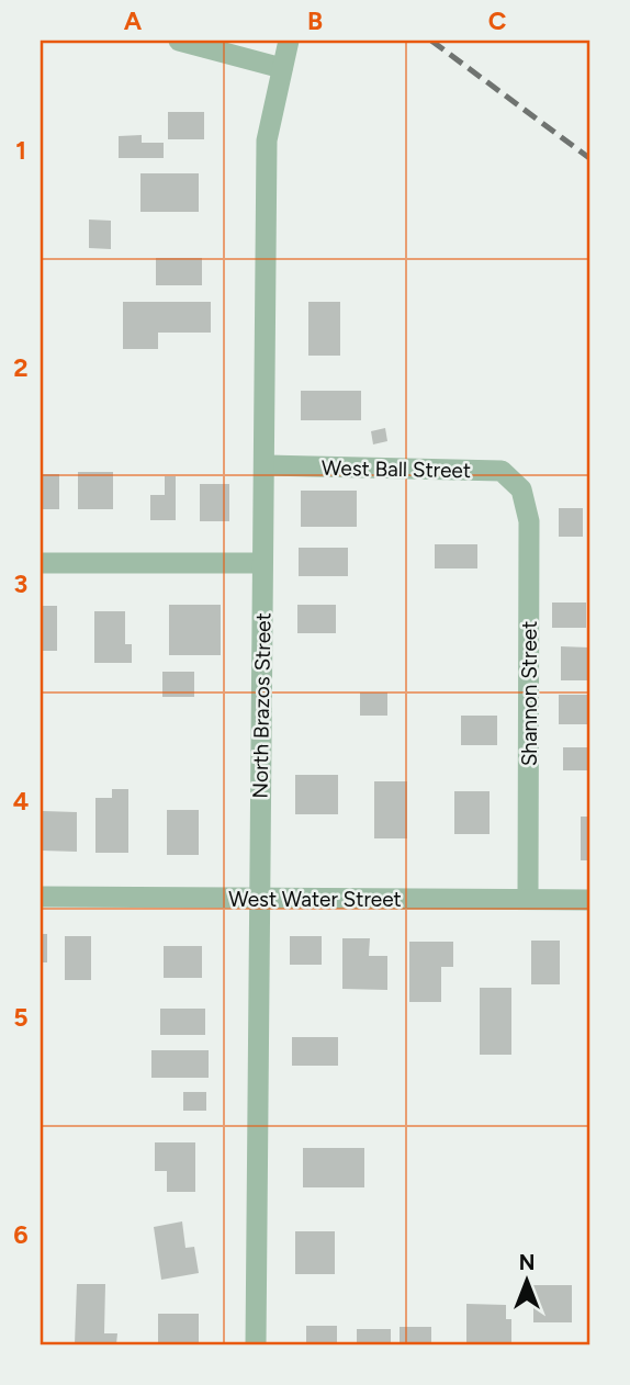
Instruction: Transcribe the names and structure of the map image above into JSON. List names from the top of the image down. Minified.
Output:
{"streets":{"street":["West Ball Street","Shannon Street","North Brazos Street","West Water Street"]},"crossings":[["West Ball Street","Shannon Street"],["West Ball Street","North Brazos Street"],["Shannon Street","West Water Street"],["North Brazos Street","West Water Street"]],"north":"top","grid":{"columns":["A","B","C"],"rows":["1","2","3","4","5","6"]}}
